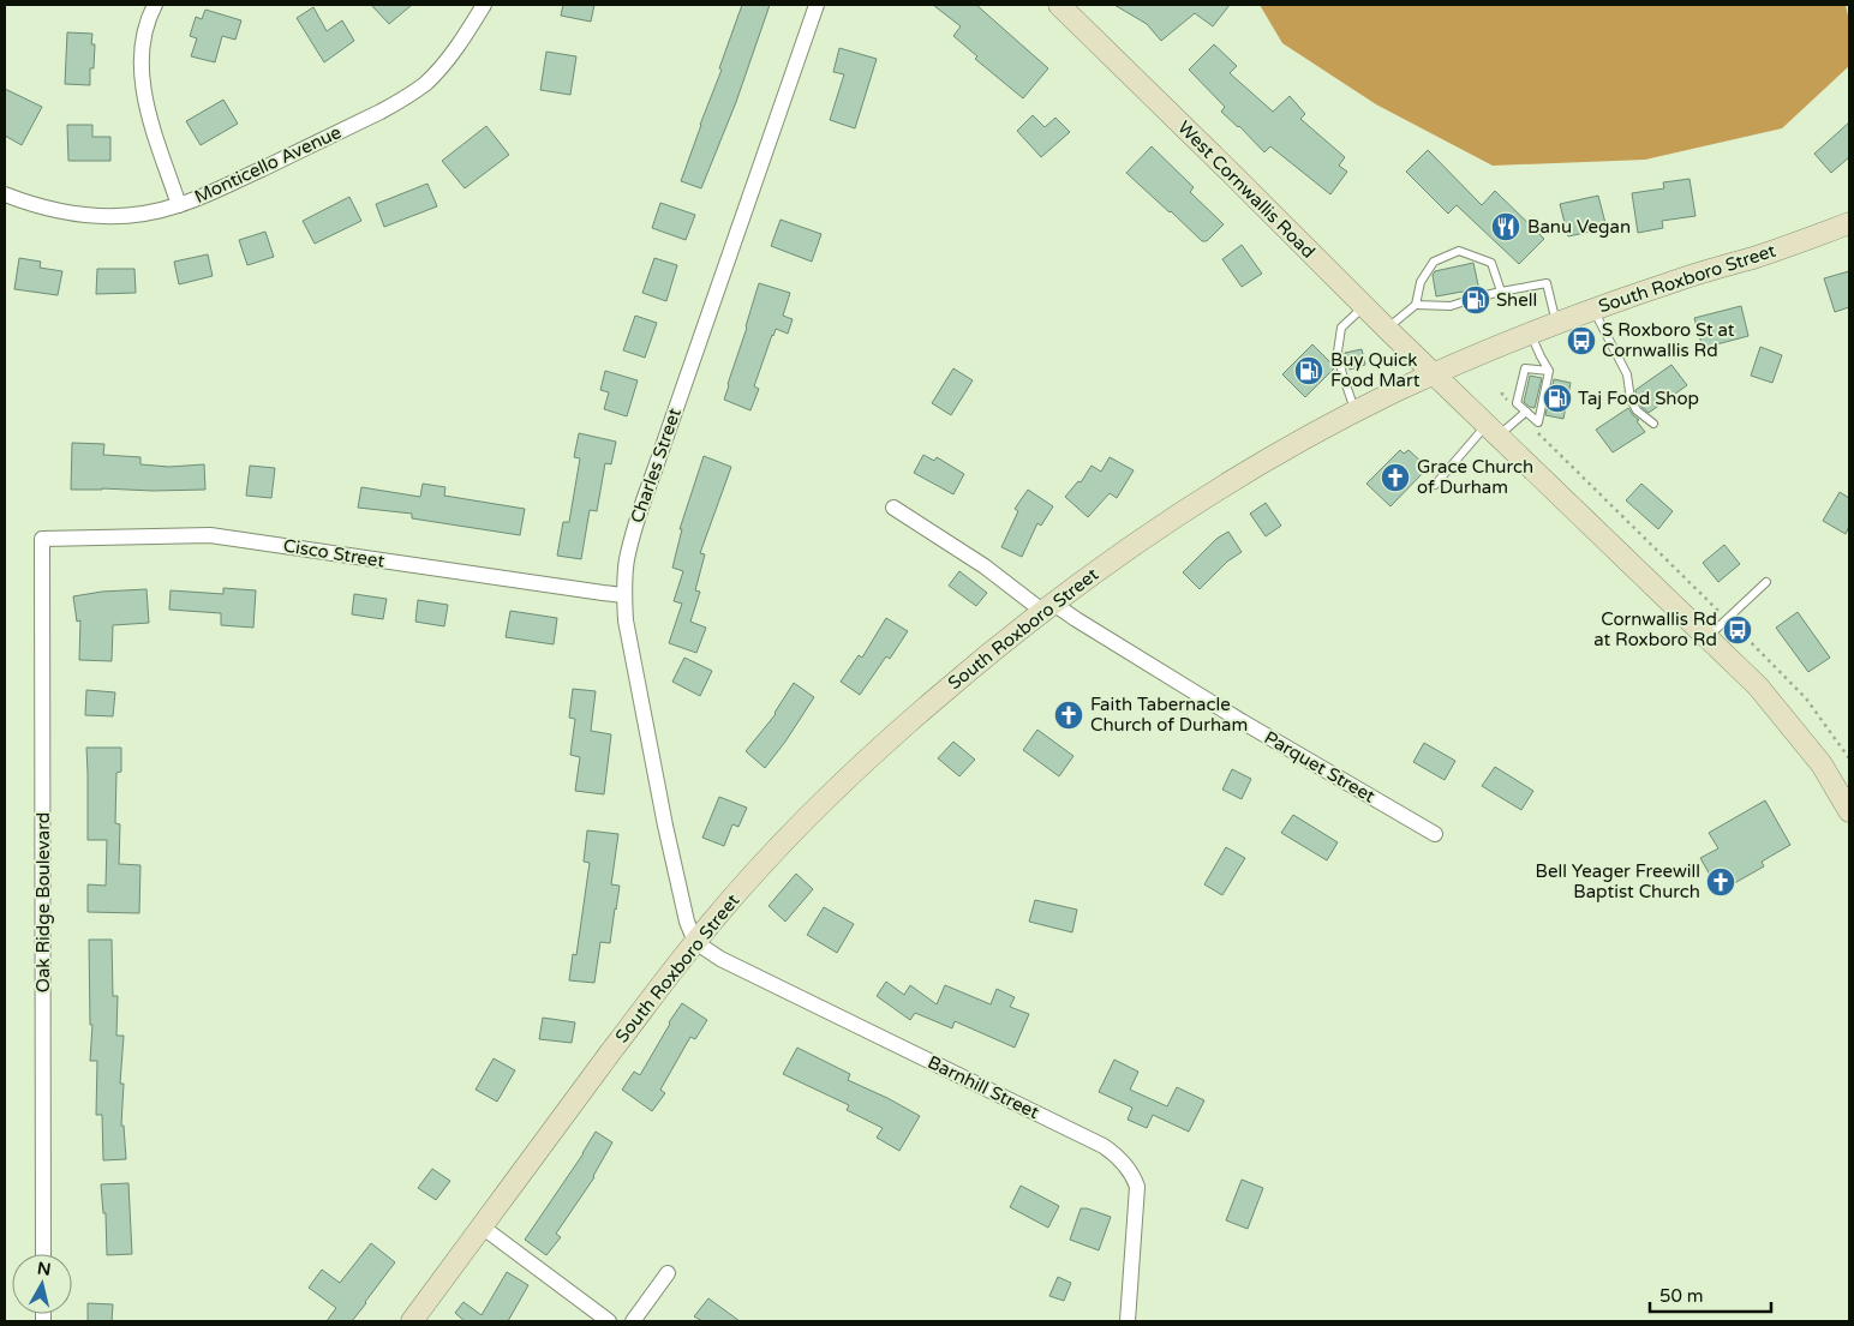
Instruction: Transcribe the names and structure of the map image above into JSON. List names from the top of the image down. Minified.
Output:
{"streets":{"street":["Monticello Avenue","West Cornwallis Road","South Roxboro Street","Charles Street","Cisco Street","Parquet Street","Oak Ridge Boulevard","Barnhill Street"]},"crossings":[["West Cornwallis Road","South Roxboro Street"],["South Roxboro Street","Charles Street"],["South Roxboro Street","Parquet Street"],["South Roxboro Street","Barnhill Street"],["Charles Street","Cisco Street"],["Charles Street","Barnhill Street"],["Cisco Street","Oak Ridge Boulevard"]],"places":{"restaurant":["Banu Vegan"],"fuel station":["Shell","Buy Quick Food Mart","Taj Food Shop"],"bus stop":["S Roxboro St at Cornwallis Rd","Cornwallis Rd at Roxboro Rd"],"church":["Grace Church of Durham","Faith Tabernacle Church of Durham","Bell Yeager Freewill Baptist Church"]},"scale_bar":"50 m","north":"top"}
